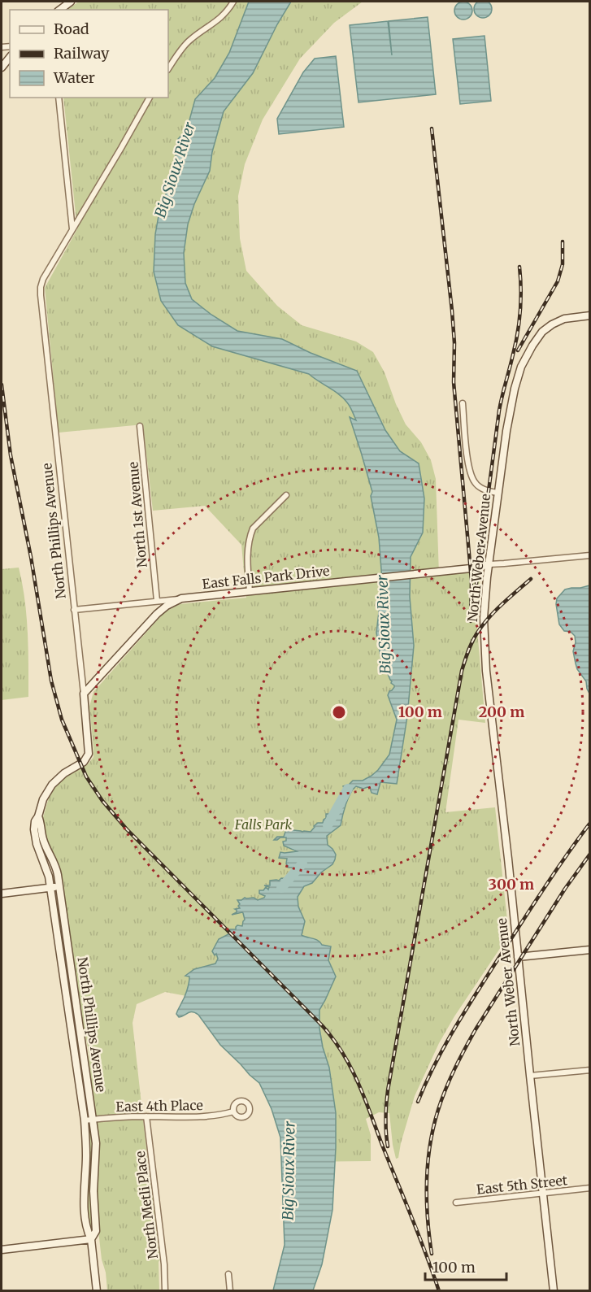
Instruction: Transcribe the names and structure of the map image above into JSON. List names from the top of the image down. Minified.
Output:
{"streets":{"street":["North 1st Avenue","North Phillips Avenue","North Weber Avenue","East Falls Park Drive","East 4th Place","East 5th Street","North Metli Place"]},"crossings":[["North Phillips Avenue","East Falls Park Drive"],["North Phillips Avenue","East 4th Place"],["North Weber Avenue","East Falls Park Drive"],["North Weber Avenue","East 5th Street"],["East 4th Place","North Metli Place"]],"water":["Big Sioux River"],"parks":["Falls Park"],"legend":["Road","Railway","Water"],"scale_bar":"100 m","rings":["100 m","200 m","300 m"]}
